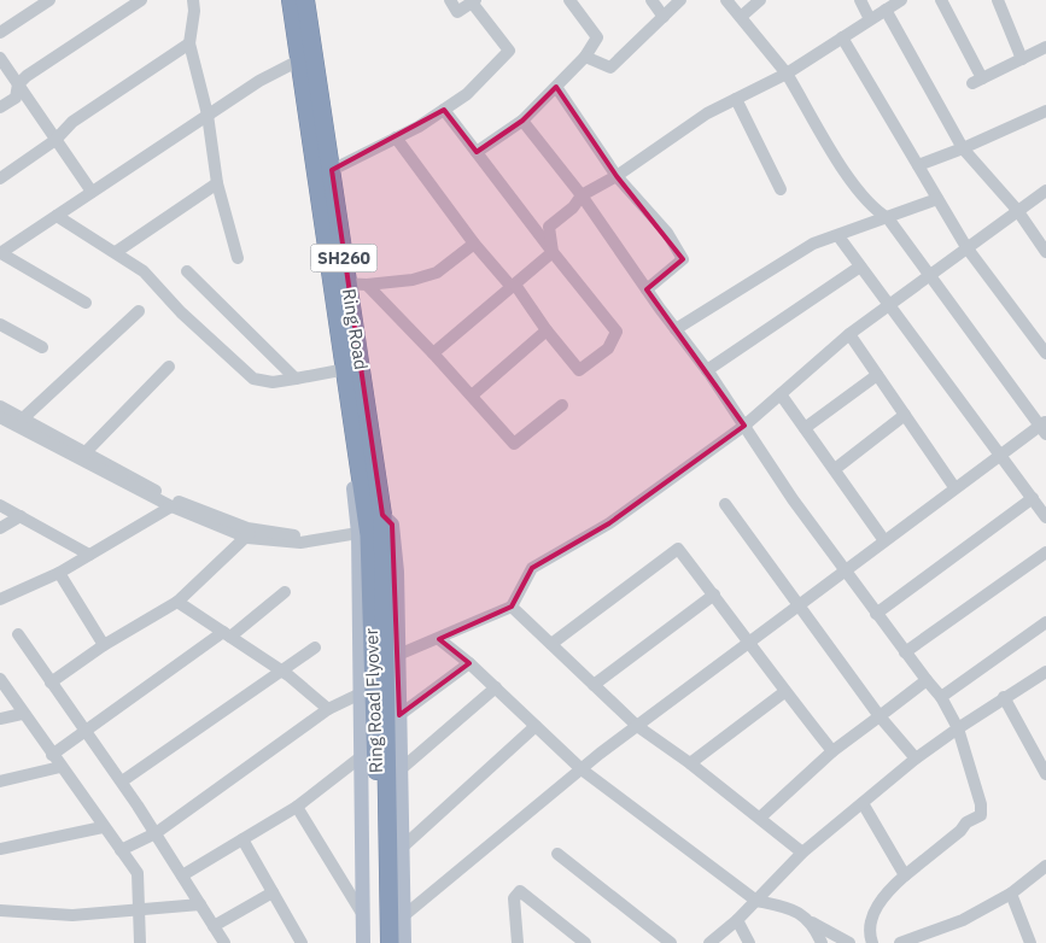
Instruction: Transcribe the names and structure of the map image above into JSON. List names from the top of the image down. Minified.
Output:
{"streets":{"highway":["SH260","Ring Road","Ring Road Flyover"]},"crossings":[["Ring Road","Ring Road Flyover"]]}
